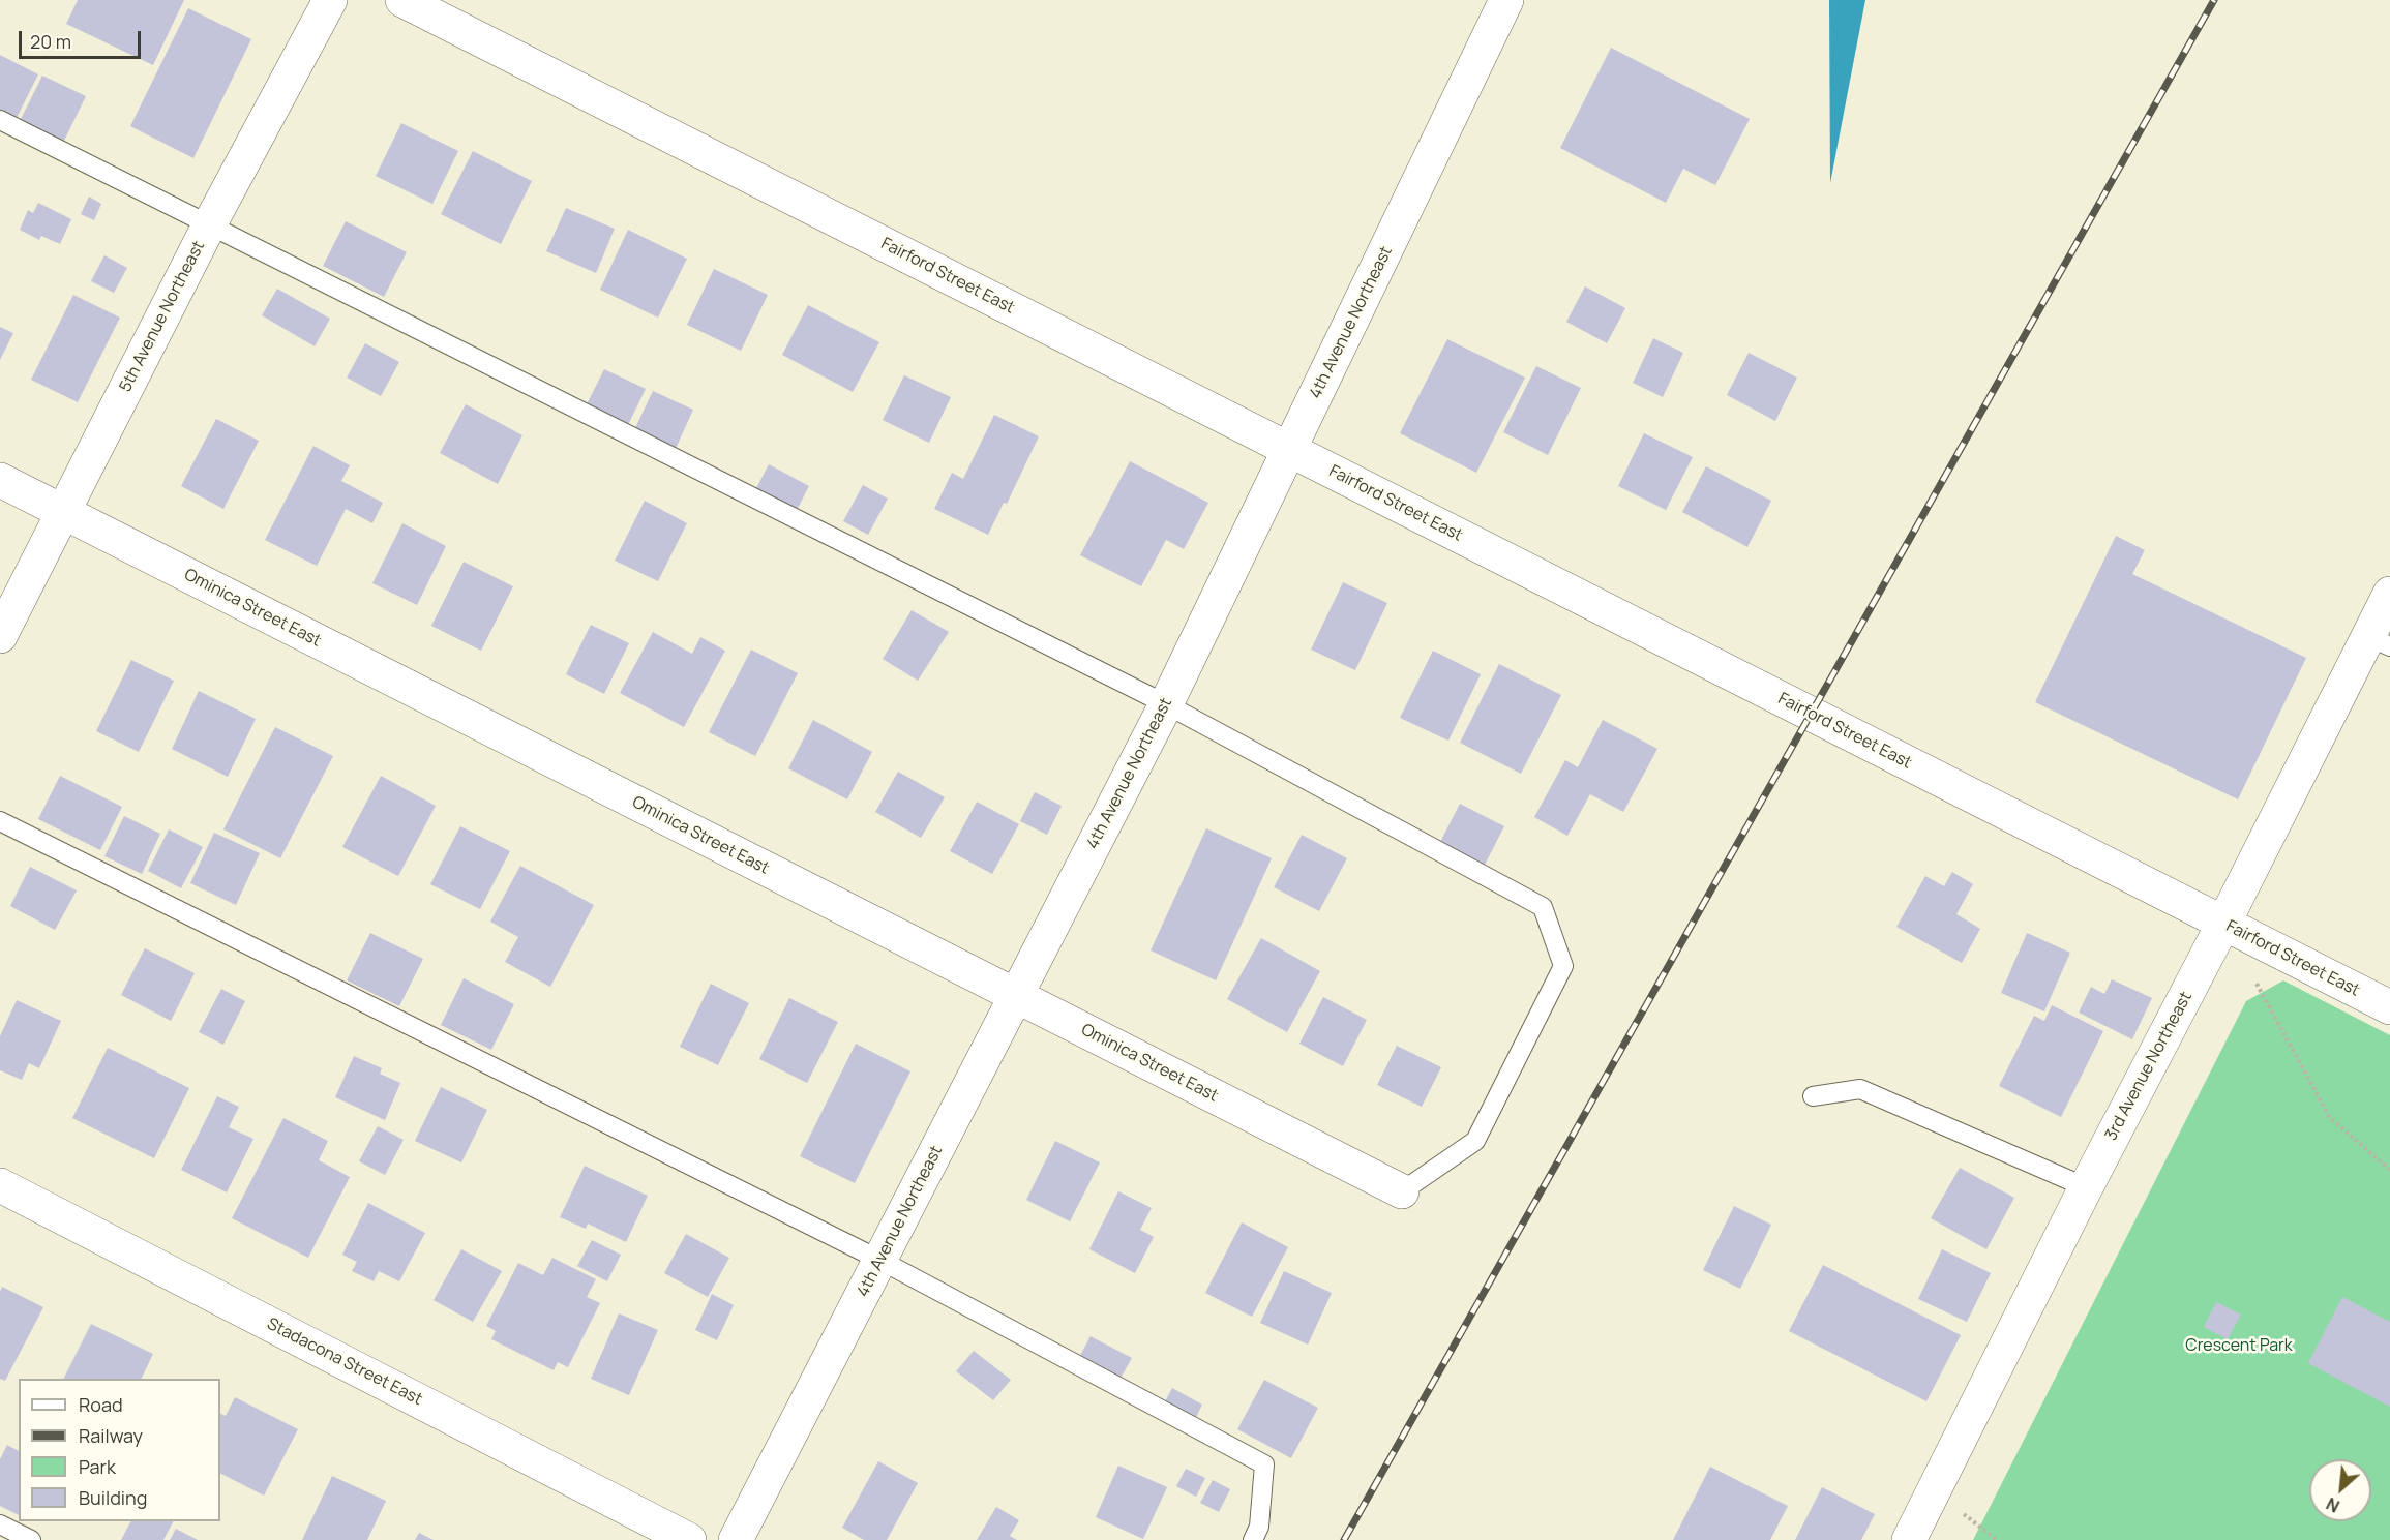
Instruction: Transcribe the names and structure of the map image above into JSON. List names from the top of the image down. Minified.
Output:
{"streets":{"street":["Fairford Street East","5th Avenue Northeast","4th Avenue Northeast","Ominica Street East","3rd Avenue Northeast","Stadacona Street East"]},"crossings":[["Fairford Street East","4th Avenue Northeast"],["Fairford Street East","3rd Avenue Northeast"],["5th Avenue Northeast","Ominica Street East"],["4th Avenue Northeast","Ominica Street East"]],"parks":["Crescent Park"],"legend":["Road","Railway","Park","Building"],"scale_bar":"20 m","north":"bottom left"}
